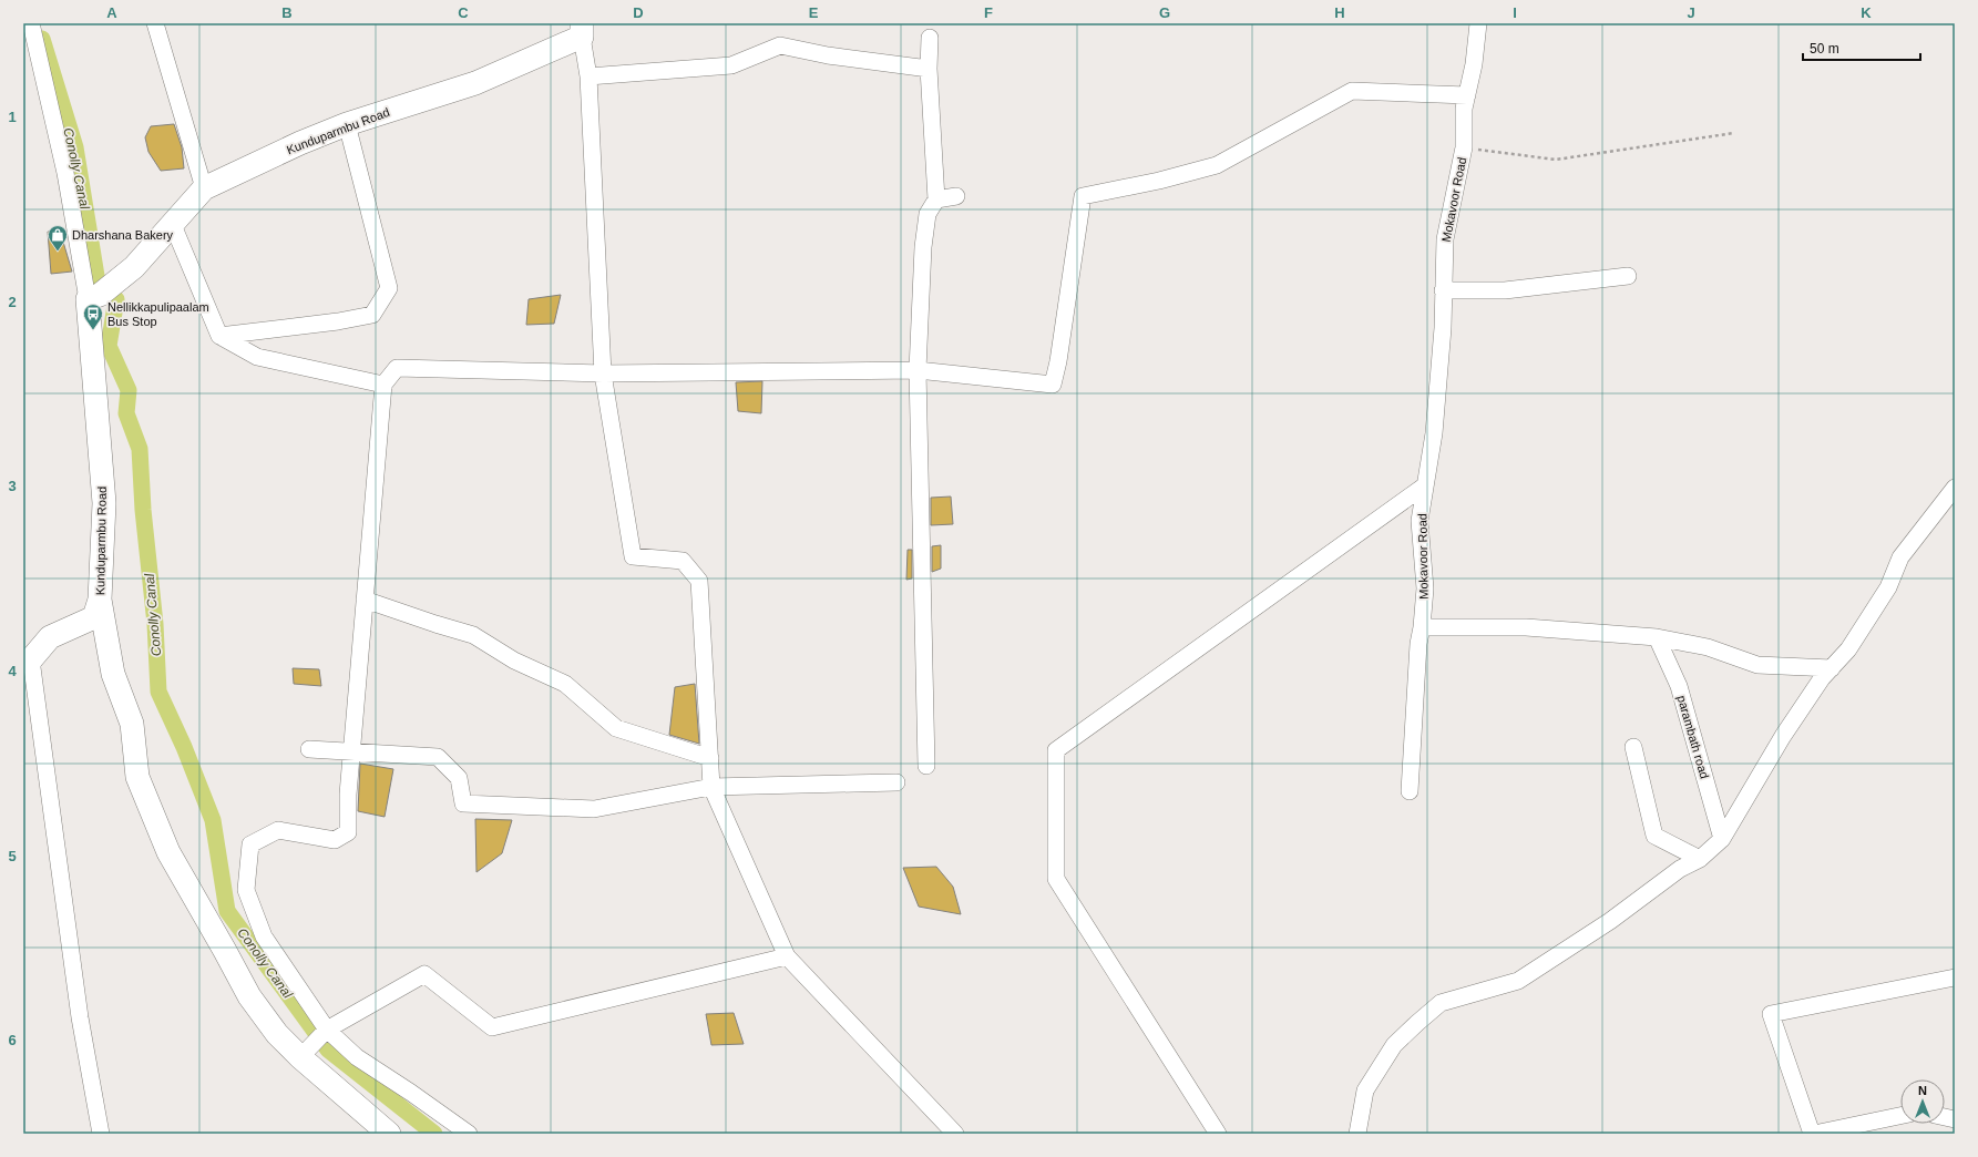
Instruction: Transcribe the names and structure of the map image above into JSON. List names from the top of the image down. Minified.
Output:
{"streets":{"main road":["Kunduparmbu Road"],"street":["Mokavoor Road","parambath road"]},"water":["Conolly Canal"],"places":{"shop":["Dharshana Bakery"],"bus stop":["Nellikkapulipaalam Bus Stop"]},"scale_bar":"50 m","north":"top","grid":{"columns":["A","B","C","D","E","F","G","H","I","J","K"],"rows":["1","2","3","4","5","6"]}}
